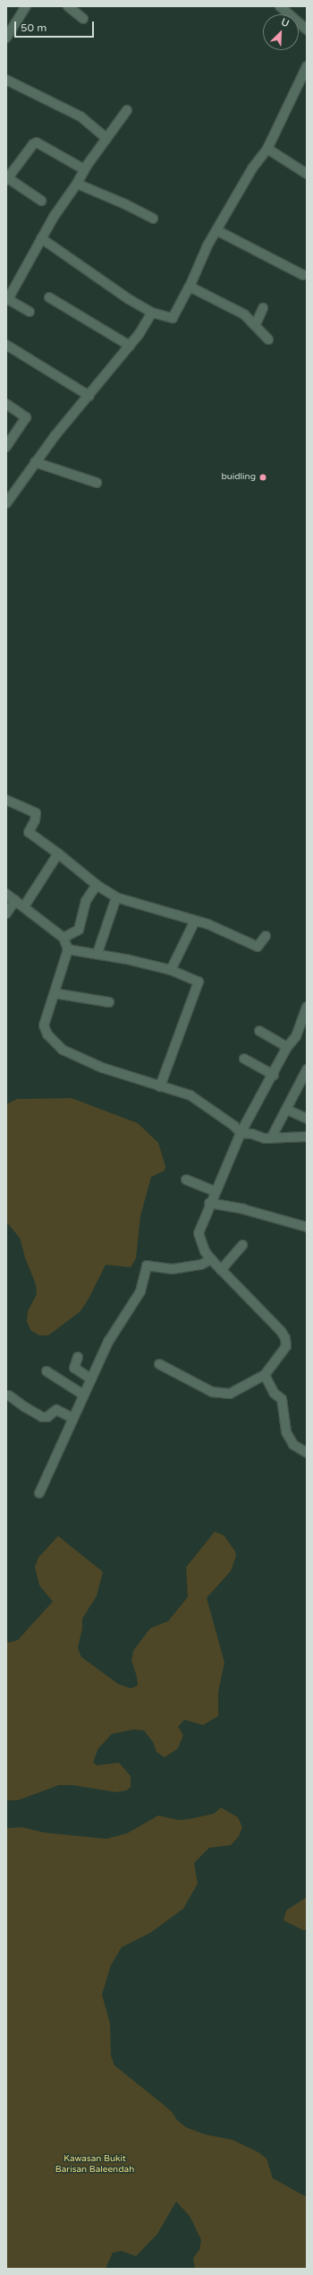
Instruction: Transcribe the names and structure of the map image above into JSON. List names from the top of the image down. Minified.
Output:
{"parks":["Kawasan Bukit Barisan Baleendah"],"places":["buidling"],"scale_bar":"50 m","north":"top right"}
